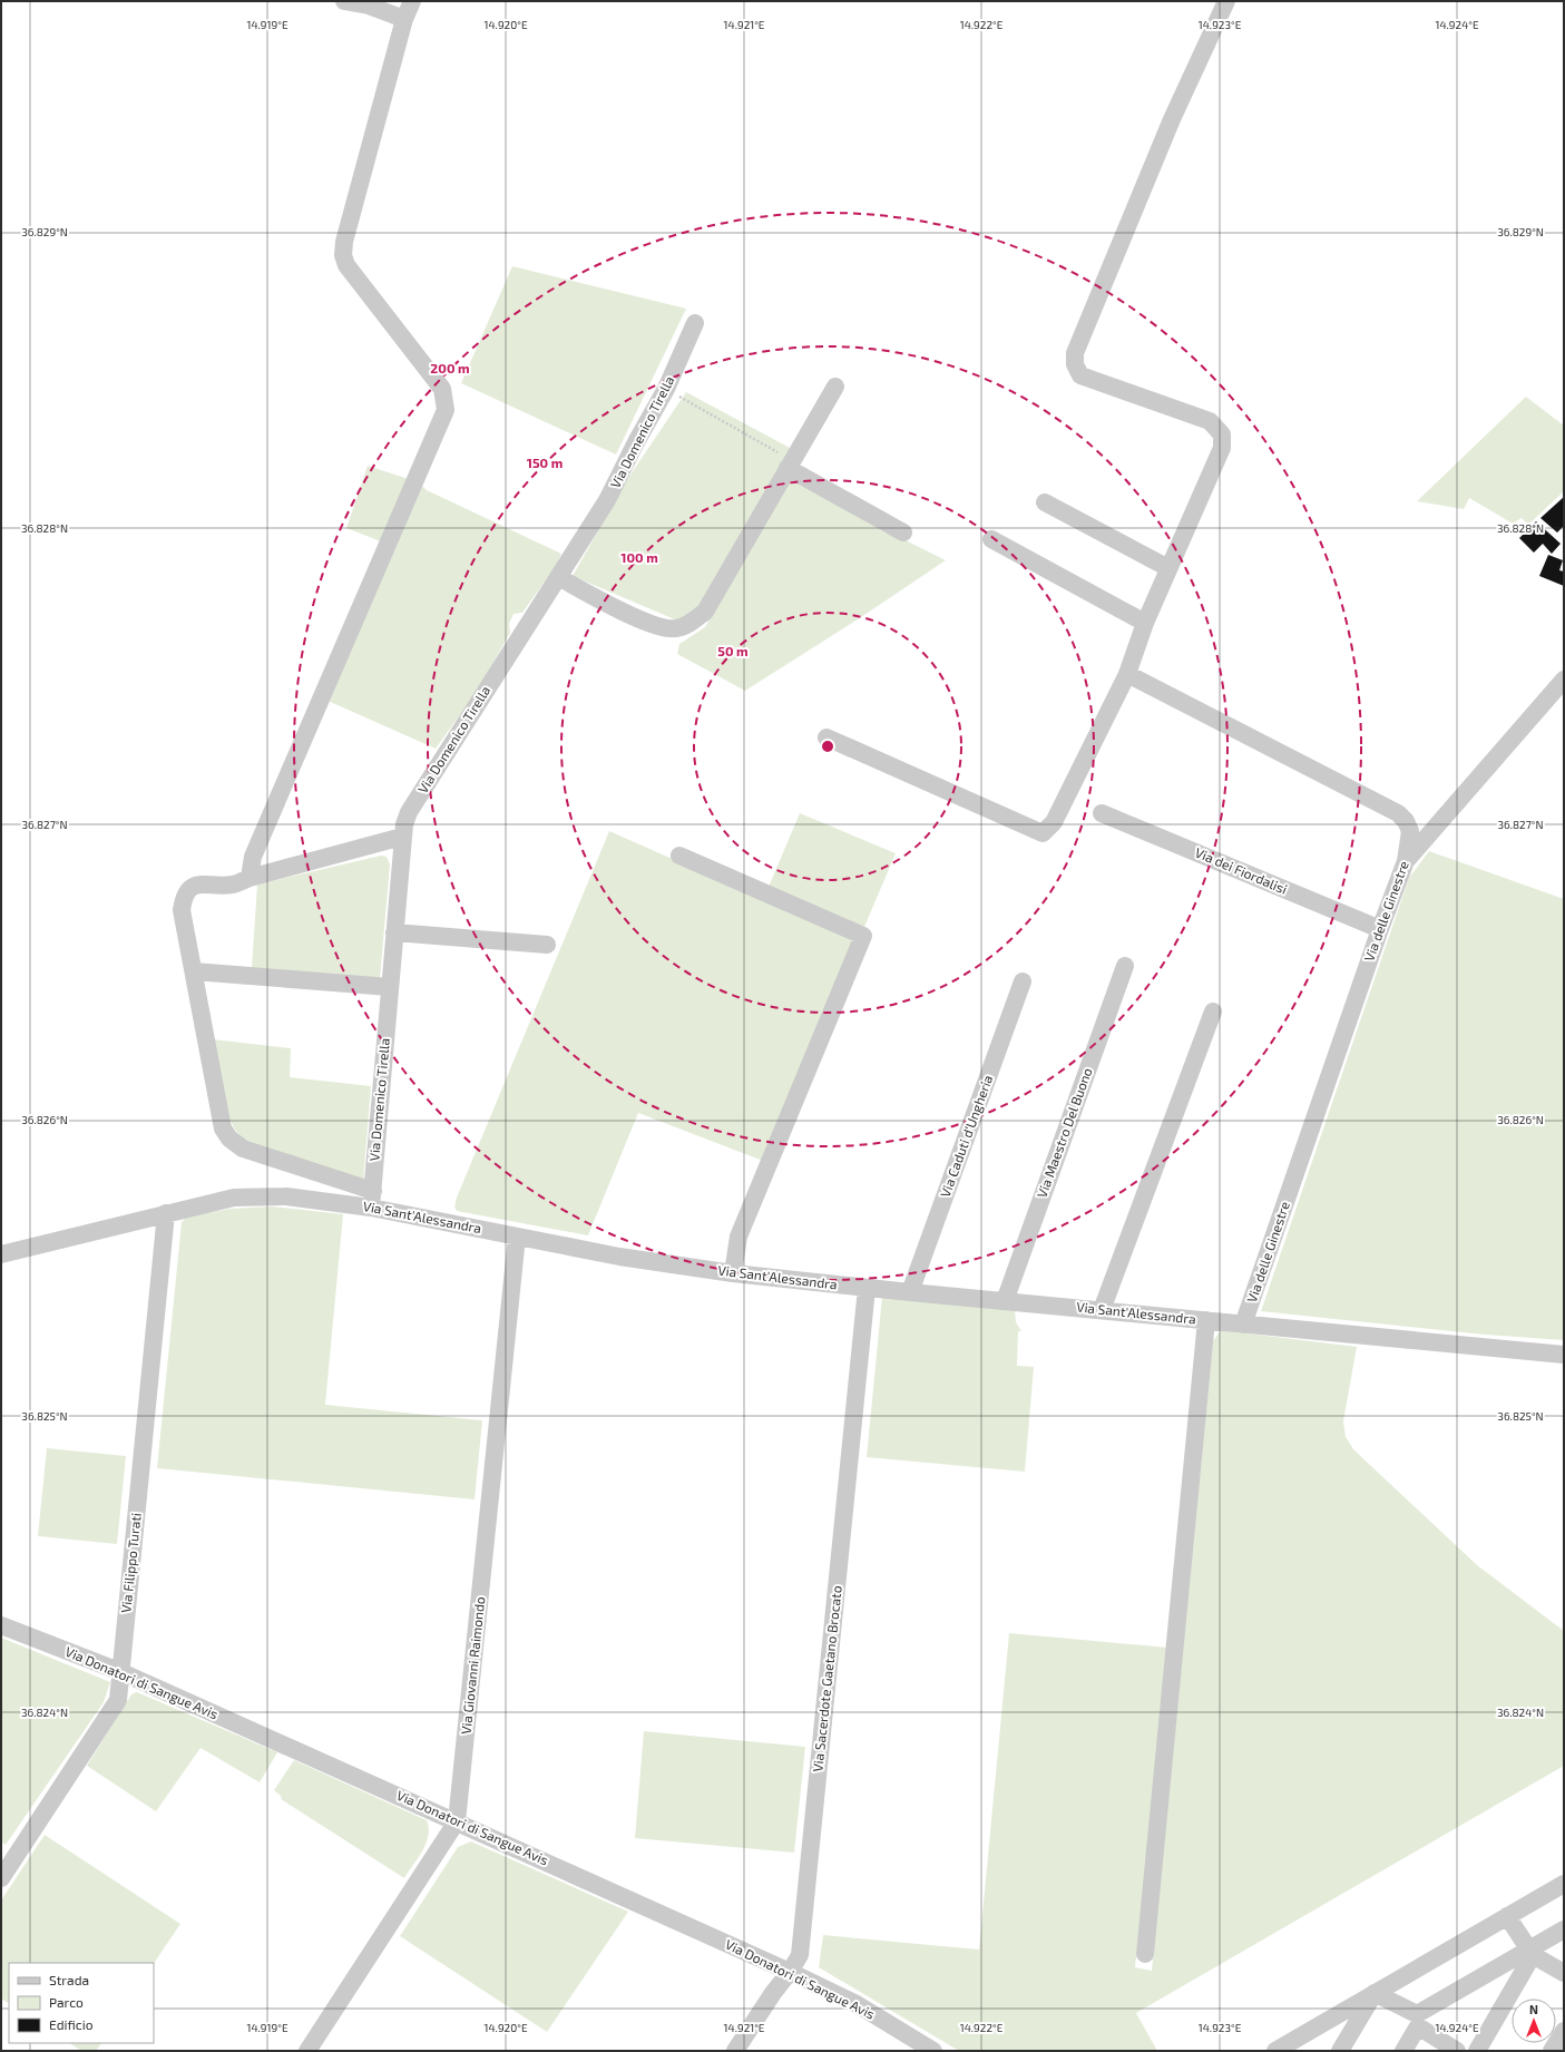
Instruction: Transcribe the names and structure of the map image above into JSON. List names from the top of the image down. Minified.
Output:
{"streets":{"street":["Via Domenico Tirella","Via dei Fiordalisi","Via delle Ginestre","Via Maestro Del Buono","Via Caduti d'Ungheria","Via Sant'Alessandra","Via Filippo Turati","Via Giovanni Raimondo","Via Sacerdote Gaetano Brocato","Via Donatori di Sangue Avis"]},"crossings":[["Via Domenico Tirella","Via Sant'Alessandra"],["Via dei Fiordalisi","Via delle Ginestre"],["Via delle Ginestre","Via Sant'Alessandra"],["Via Maestro Del Buono","Via Sant'Alessandra"],["Via Caduti d'Ungheria","Via Sant'Alessandra"],["Via Sant'Alessandra","Via Filippo Turati"],["Via Sant'Alessandra","Via Giovanni Raimondo"],["Via Sant'Alessandra","Via Sacerdote Gaetano Brocato"],["Via Filippo Turati","Via Donatori di Sangue Avis"],["Via Giovanni Raimondo","Via Donatori di Sangue Avis"],["Via Sacerdote Gaetano Brocato","Via Donatori di Sangue Avis"]],"legend":["Strada","Parco","Edificio"],"north":"top","coordinates":["14.919°E","14.920°E","14.921°E","14.922°E","14.923°E","14.924°E","36.829°N","36.828°N","36.827°N","36.826°N","36.825°N","36.824°N"],"rings":["200 m","150 m","100 m","50 m"]}
